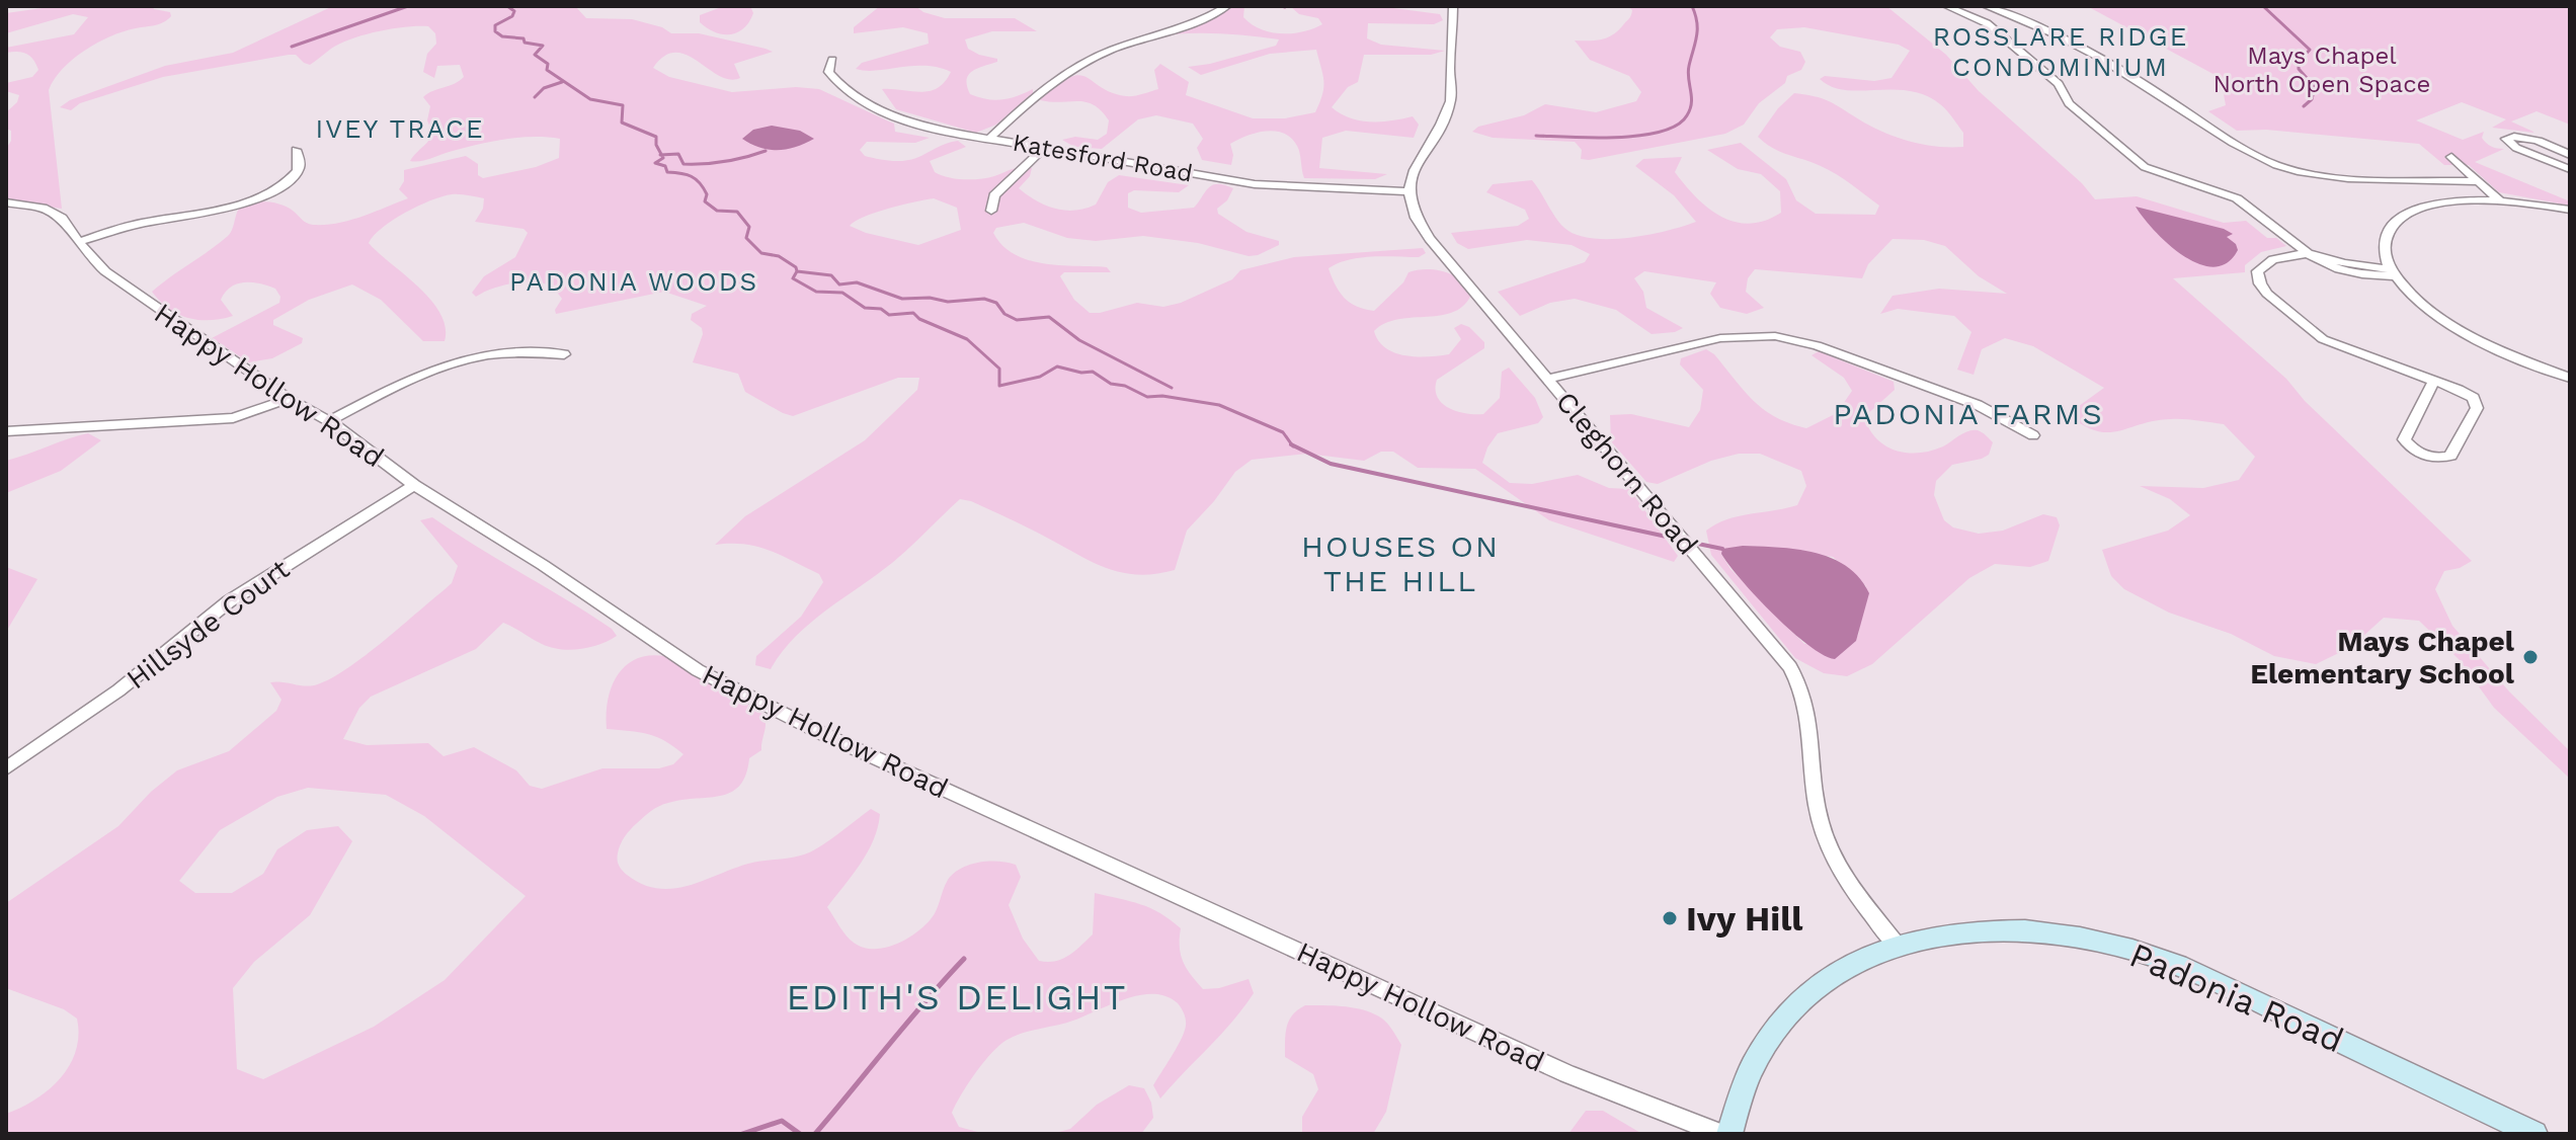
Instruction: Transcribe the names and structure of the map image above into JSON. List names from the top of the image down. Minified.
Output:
{"streets":{"main road":["Padonia Road"],"street":["Katesford Road","Happy Hollow Road","Cleghorn Road","Hillsyde Court"]},"crossings":[["Katesford Road","Cleghorn Road"],["Happy Hollow Road","Hillsyde Court"],["Cleghorn Road","Padonia Road"]],"districts":["ROSSLARE RIDGE CONDOMINIUM","IVEY TRACE","PADONIA WOODS","PADONIA FARMS","HOUSES ON THE HILL","EDITH'S DELIGHT"],"parks":["Mays Chapel North Open Space"],"places":["Mays Chapel Elementary School","Ivy Hill"]}
